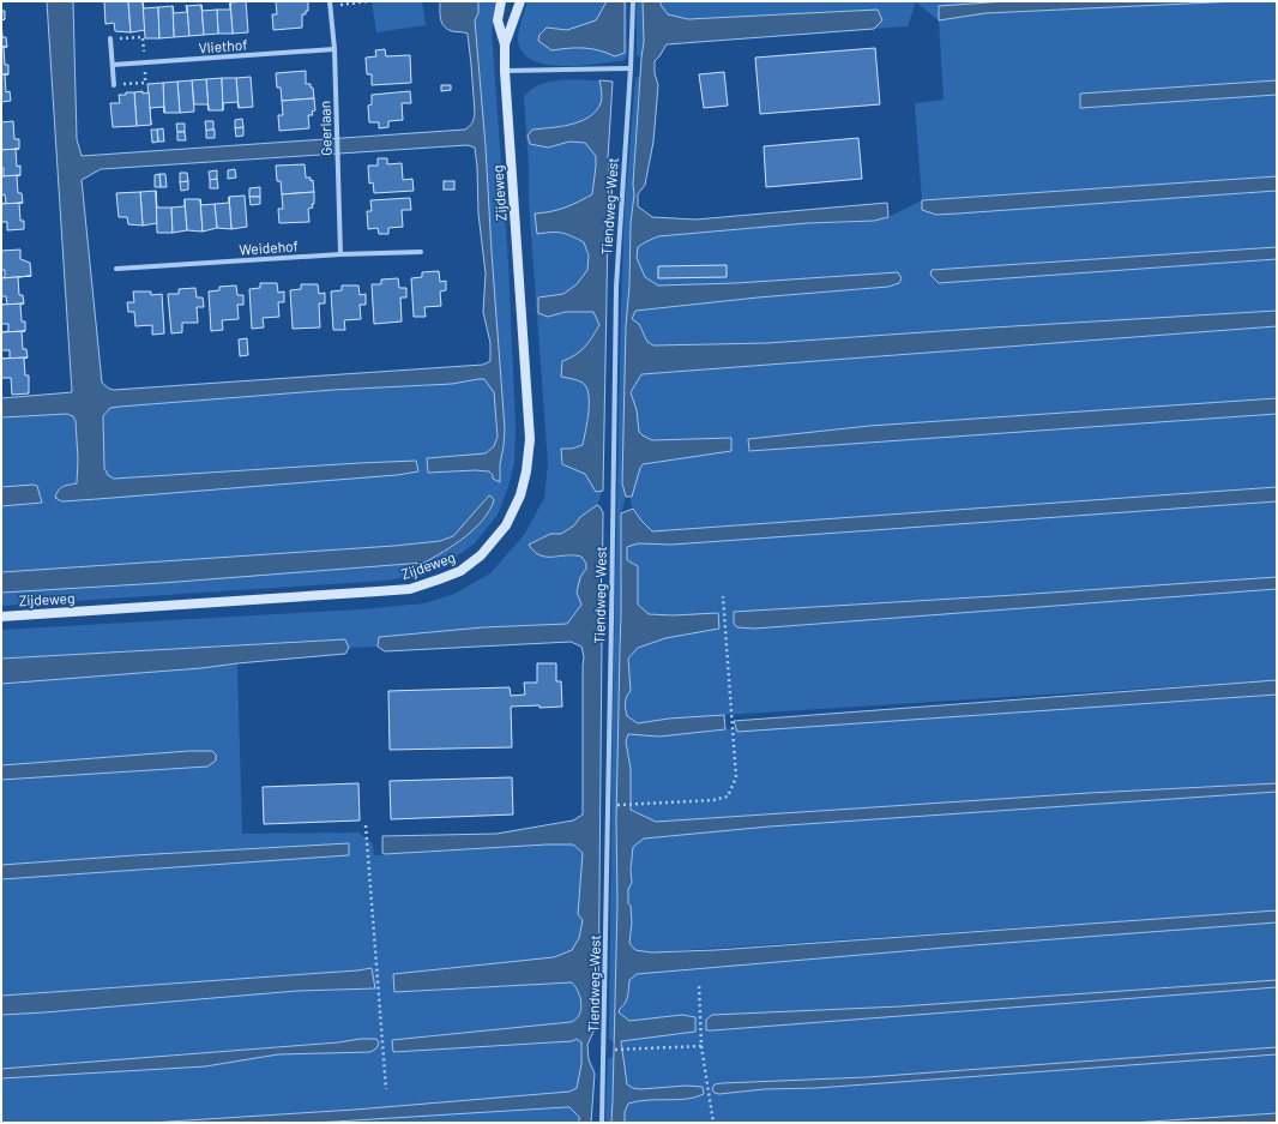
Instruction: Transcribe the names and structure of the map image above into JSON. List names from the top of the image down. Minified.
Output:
{"streets":{"main road":["Zijdeweg"],"street":["Vliethof","Geerlaan","Tiendweg-West","Weidehof"]},"crossings":[["Vliethof","Geerlaan"],["Geerlaan","Weidehof"]]}
